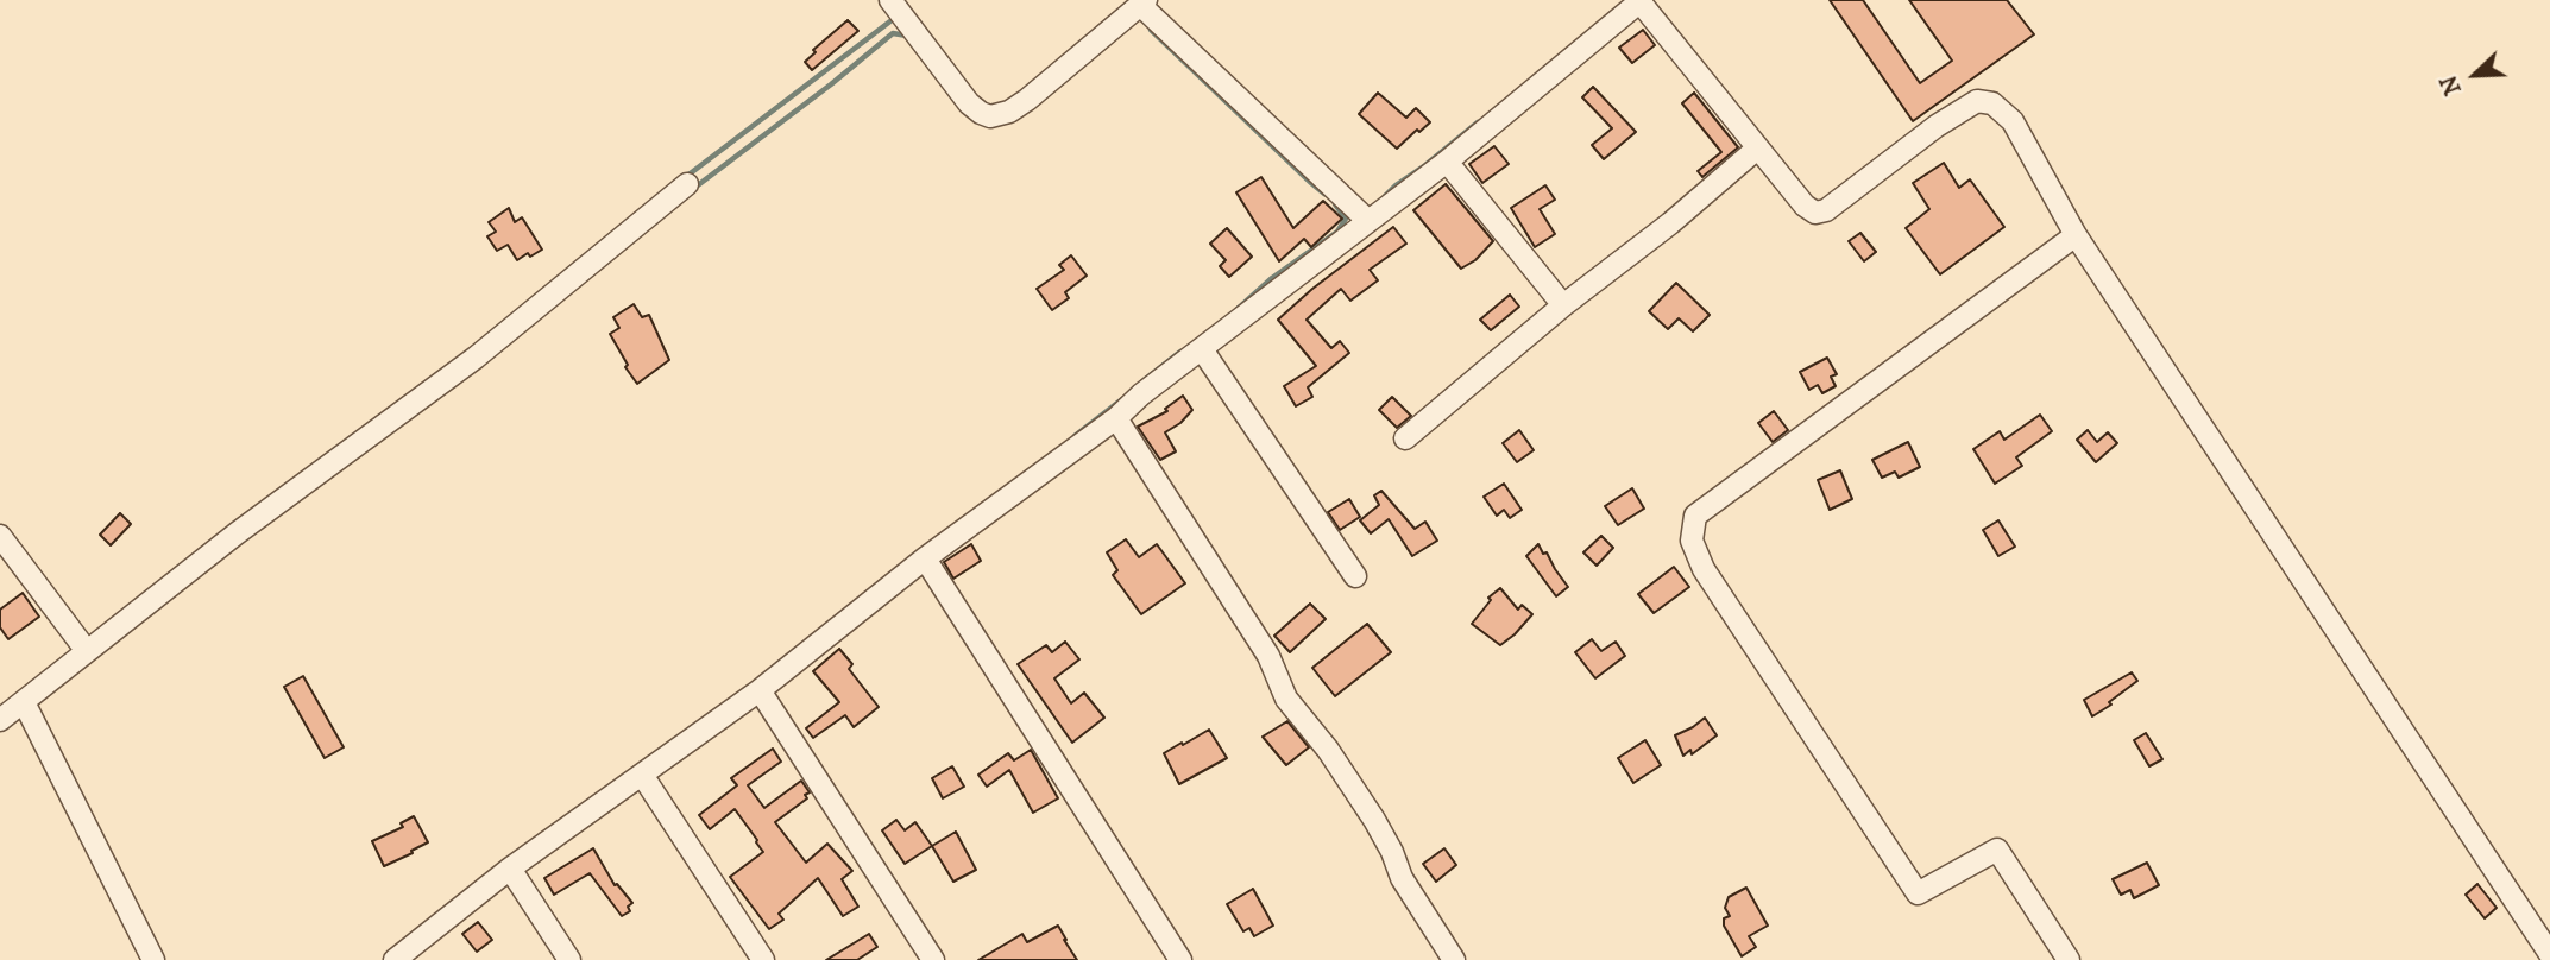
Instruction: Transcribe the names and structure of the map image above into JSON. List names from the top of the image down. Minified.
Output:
{"north":"bottom left"}
